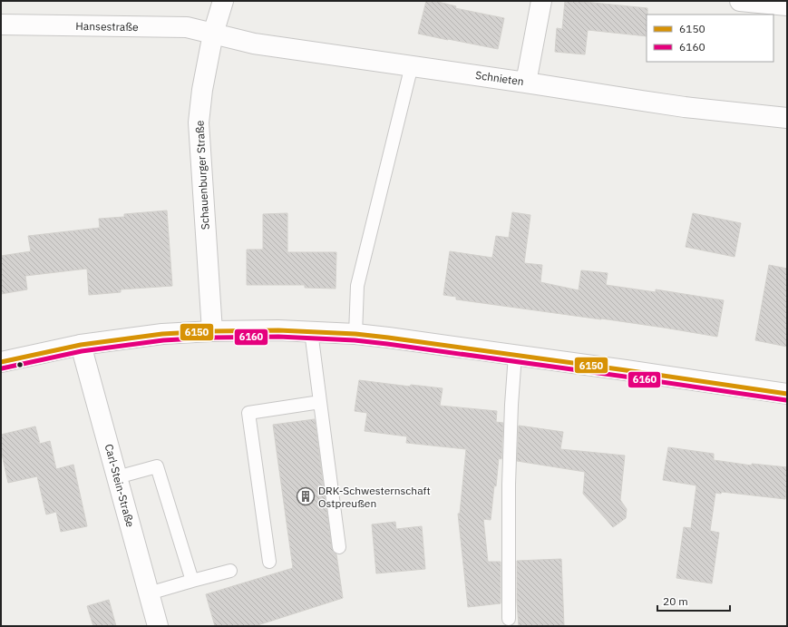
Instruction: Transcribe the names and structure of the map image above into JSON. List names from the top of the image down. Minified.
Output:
{"streets":{"street":["Hansestraße","Schnieten","Schauenburger Straße","Carl-Stein-Straße"]},"crossings":[["Hansestraße","Schnieten"],["Hansestraße","Schauenburger Straße"],["Schnieten","Schauenburger Straße"]],"places":{"building":["DRK-Schwesternschaft Ostpreußen"]},"lines":["transit line 6150","transit line 6160"],"legend":["6150","6160"],"scale_bar":"20 m"}
